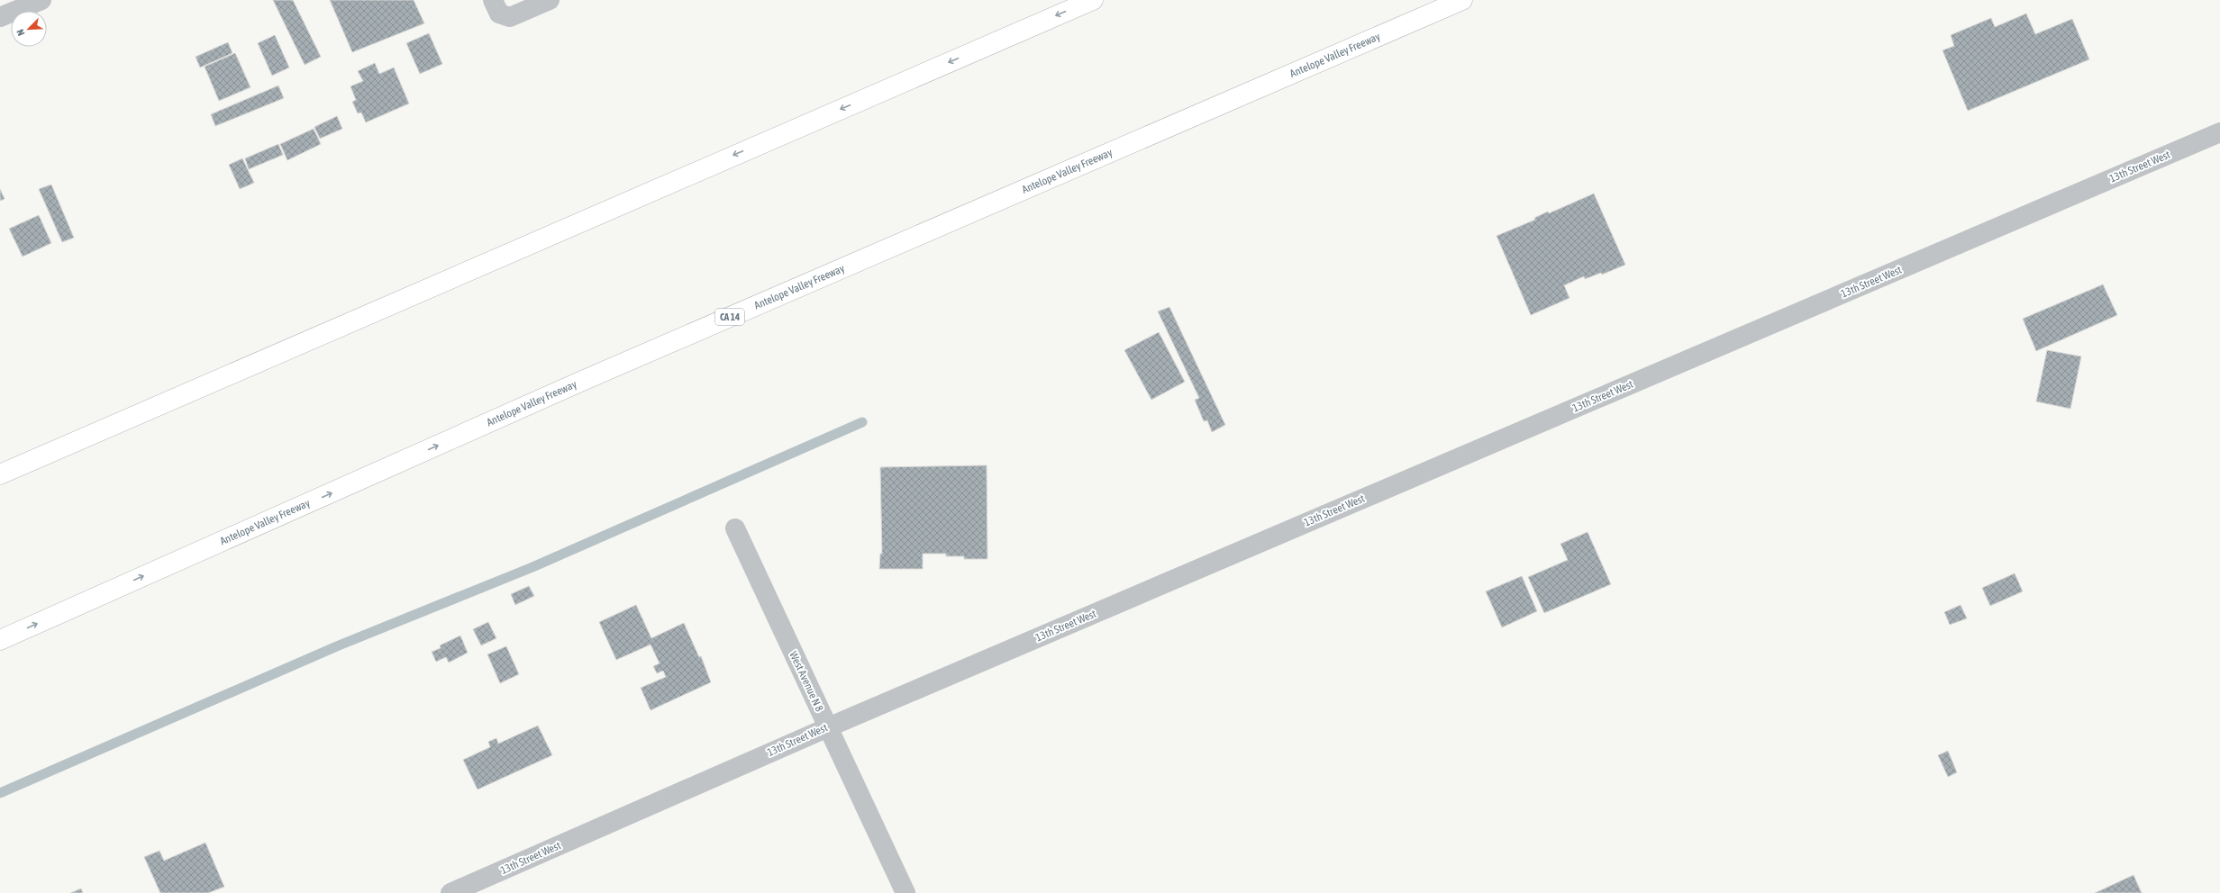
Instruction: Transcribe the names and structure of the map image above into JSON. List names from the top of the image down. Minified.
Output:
{"streets":{"highway":["Antelope Valley Freeway","CA 14"],"street":["13th Street West","West Avenue N 8"]},"crossings":[["13th Street West","West Avenue N 8"]],"north":"bottom left"}
